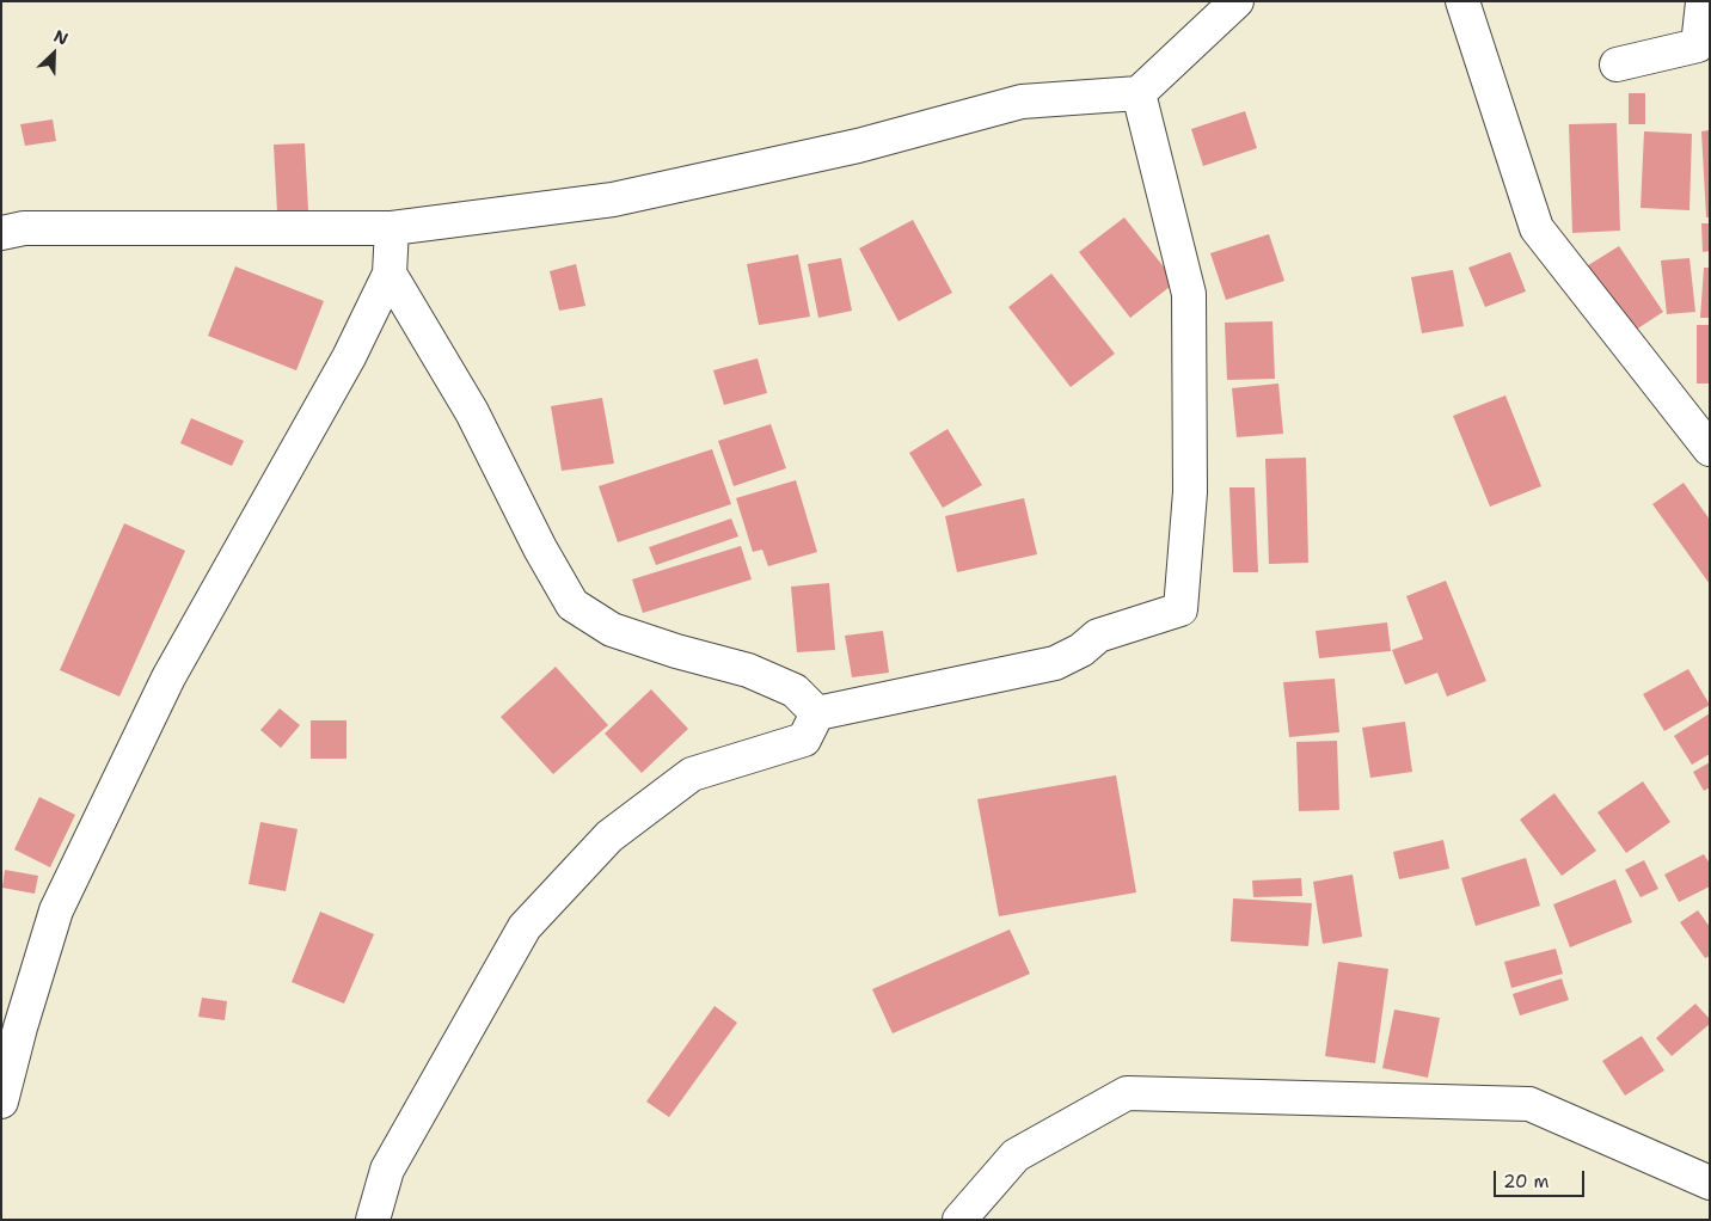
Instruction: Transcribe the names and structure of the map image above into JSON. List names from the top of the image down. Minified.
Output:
{"scale_bar":"20 m","north":"top right"}
